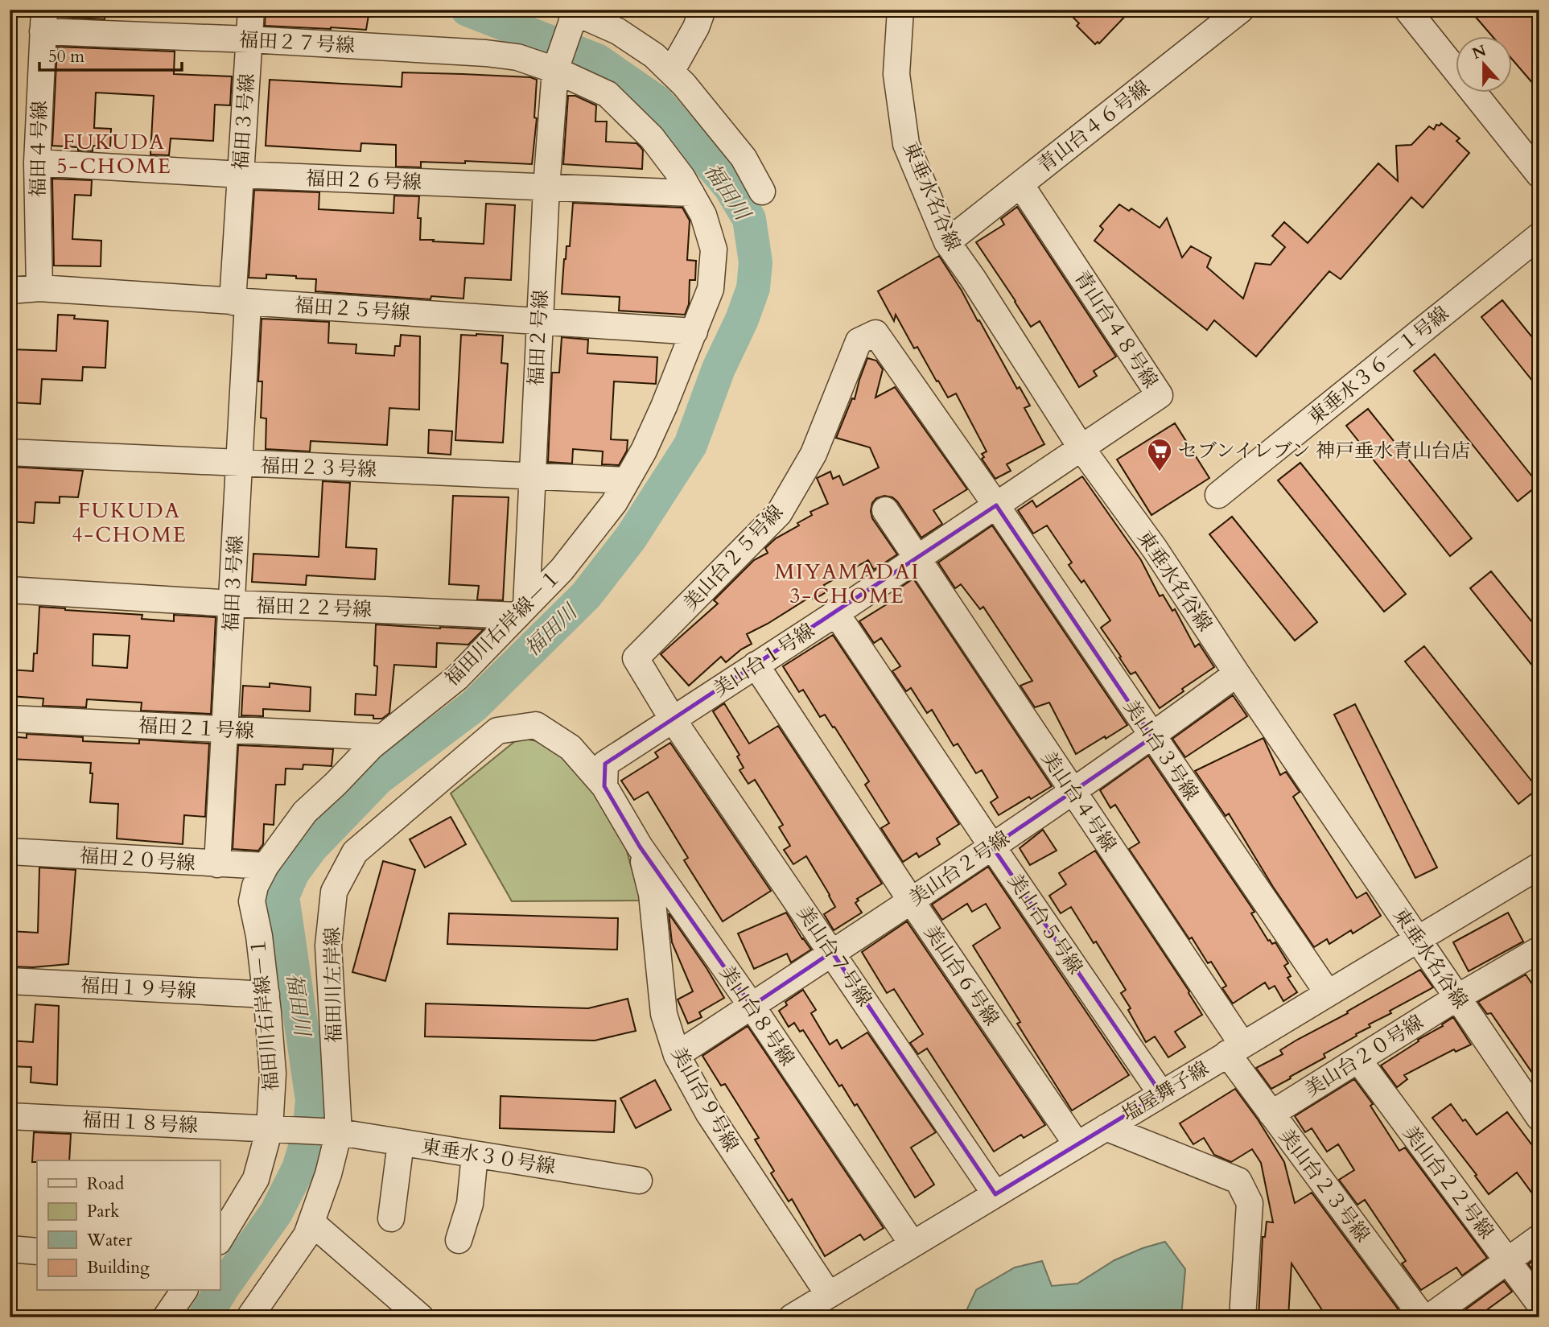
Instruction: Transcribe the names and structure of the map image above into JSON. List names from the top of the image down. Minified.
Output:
{"streets":{"street":["福田２７号線","福田３号線","青山台４６号線","福田４号線","福田２６号線","東垂水名谷線","福田２５号線","青山台４８号線","福田２号線","東垂水３６－１号線","福田２３号線","美山台２５号線","福田２２号線","福田川右岸線－１","美山台１号線","福田２１号線","美山台３号線","美山台４号線","福田２０号線","美山台２号線","美山台５号線","美山台７号線","美山台６号線","福田川左岸線","福田１９号線","美山台８号線","美山台２０号線","塩屋舞子線","美山台９号線","福田１８号線","東垂水３０号線","美山台２２号線","美山台２３号線"]},"crossings":[["福田２７号線","福田３号線"],["福田２７号線","福田４号線"],["福田２７号線","福田川右岸線－１"],["福田３号線","福田２６号線"],["福田３号線","福田２５号線"],["福田３号線","福田２３号線"],["福田３号線","福田２２号線"],["福田３号線","福田２１号線"],["福田３号線","福田２０号線"],["青山台４６号線","東垂水名谷線"],["青山台４６号線","青山台４８号線"],["福田４号線","福田２６号線"],["福田４号線","福田２５号線"],["福田２６号線","福田２号線"],["福田２６号線","福田川右岸線－１"],["東垂水名谷線","青山台４８号線"],["東垂水名谷線","美山台１号線"],["東垂水名谷線","美山台２号線"],["東垂水名谷線","美山台２０号線"],["東垂水名谷線","塩屋舞子線"],["福田２５号線","福田２号線"],["福田２５号線","福田川右岸線－１"],["青山台４８号線","美山台１号線"],["福田２号線","福田２３号線"],["福田２号線","福田２２号線"],["福田２号線","福田川右岸線－１"],["福田２３号線","福田川右岸線－１"],["美山台２５号線","美山台１号線"],["美山台２５号線","美山台３号線"],["美山台２５号線","美山台７号線"],["福田２２号線","福田川右岸線－１"],["福田川右岸線－１","福田２１号線"],["福田川右岸線－１","福田２０号線"],["福田川右岸線－１","福田１９号線"],["福田川右岸線－１","福田１８号線"],["美山台１号線","美山台３号線"],["美山台１号線","美山台４号線"],["美山台１号線","美山台５号線"],["美山台１号線","美山台７号線"],["美山台１号線","美山台６号線"],["美山台１号線","福田川左岸線"],["美山台１号線","美山台８号線"],["美山台３号線","美山台２号線"],["美山台３号線","塩屋舞子線"],["美山台４号線","美山台２号線"],["美山台４号線","塩屋舞子線"],["美山台４号線","美山台２３号線"],["美山台２号線","美山台５号線"],["美山台２号線","美山台７号線"],["美山台２号線","美山台６号線"],["美山台２号線","美山台８号線"],["美山台２号線","美山台９号線"],["美山台５号線","塩屋舞子線"],["美山台７号線","塩屋舞子線"],["美山台６号線","塩屋舞子線"],["福田川左岸線","美山台８号線"],["福田川左岸線","福田１８号線"],["福田川左岸線","東垂水３０号線"],["美山台８号線","塩屋舞子線"],["美山台８号線","美山台９号線"],["美山台２０号線","美山台２２号線"],["美山台２０号線","美山台２３号線"],["塩屋舞子線","美山台９号線"],["塩屋舞子線","美山台２３号線"],["福田１８号線","東垂水３０号線"]],"districts":["FUKUDA 5-CHOME","FUKUDA 4-CHOME","MIYAMADAI 3-CHOME"],"water":["福田川"],"places":{"supermarket":["セブンイレブン 神戸垂水青山台店"]},"legend":["Road","Park","Water","Building"],"scale_bar":"50 m","north":"top"}
